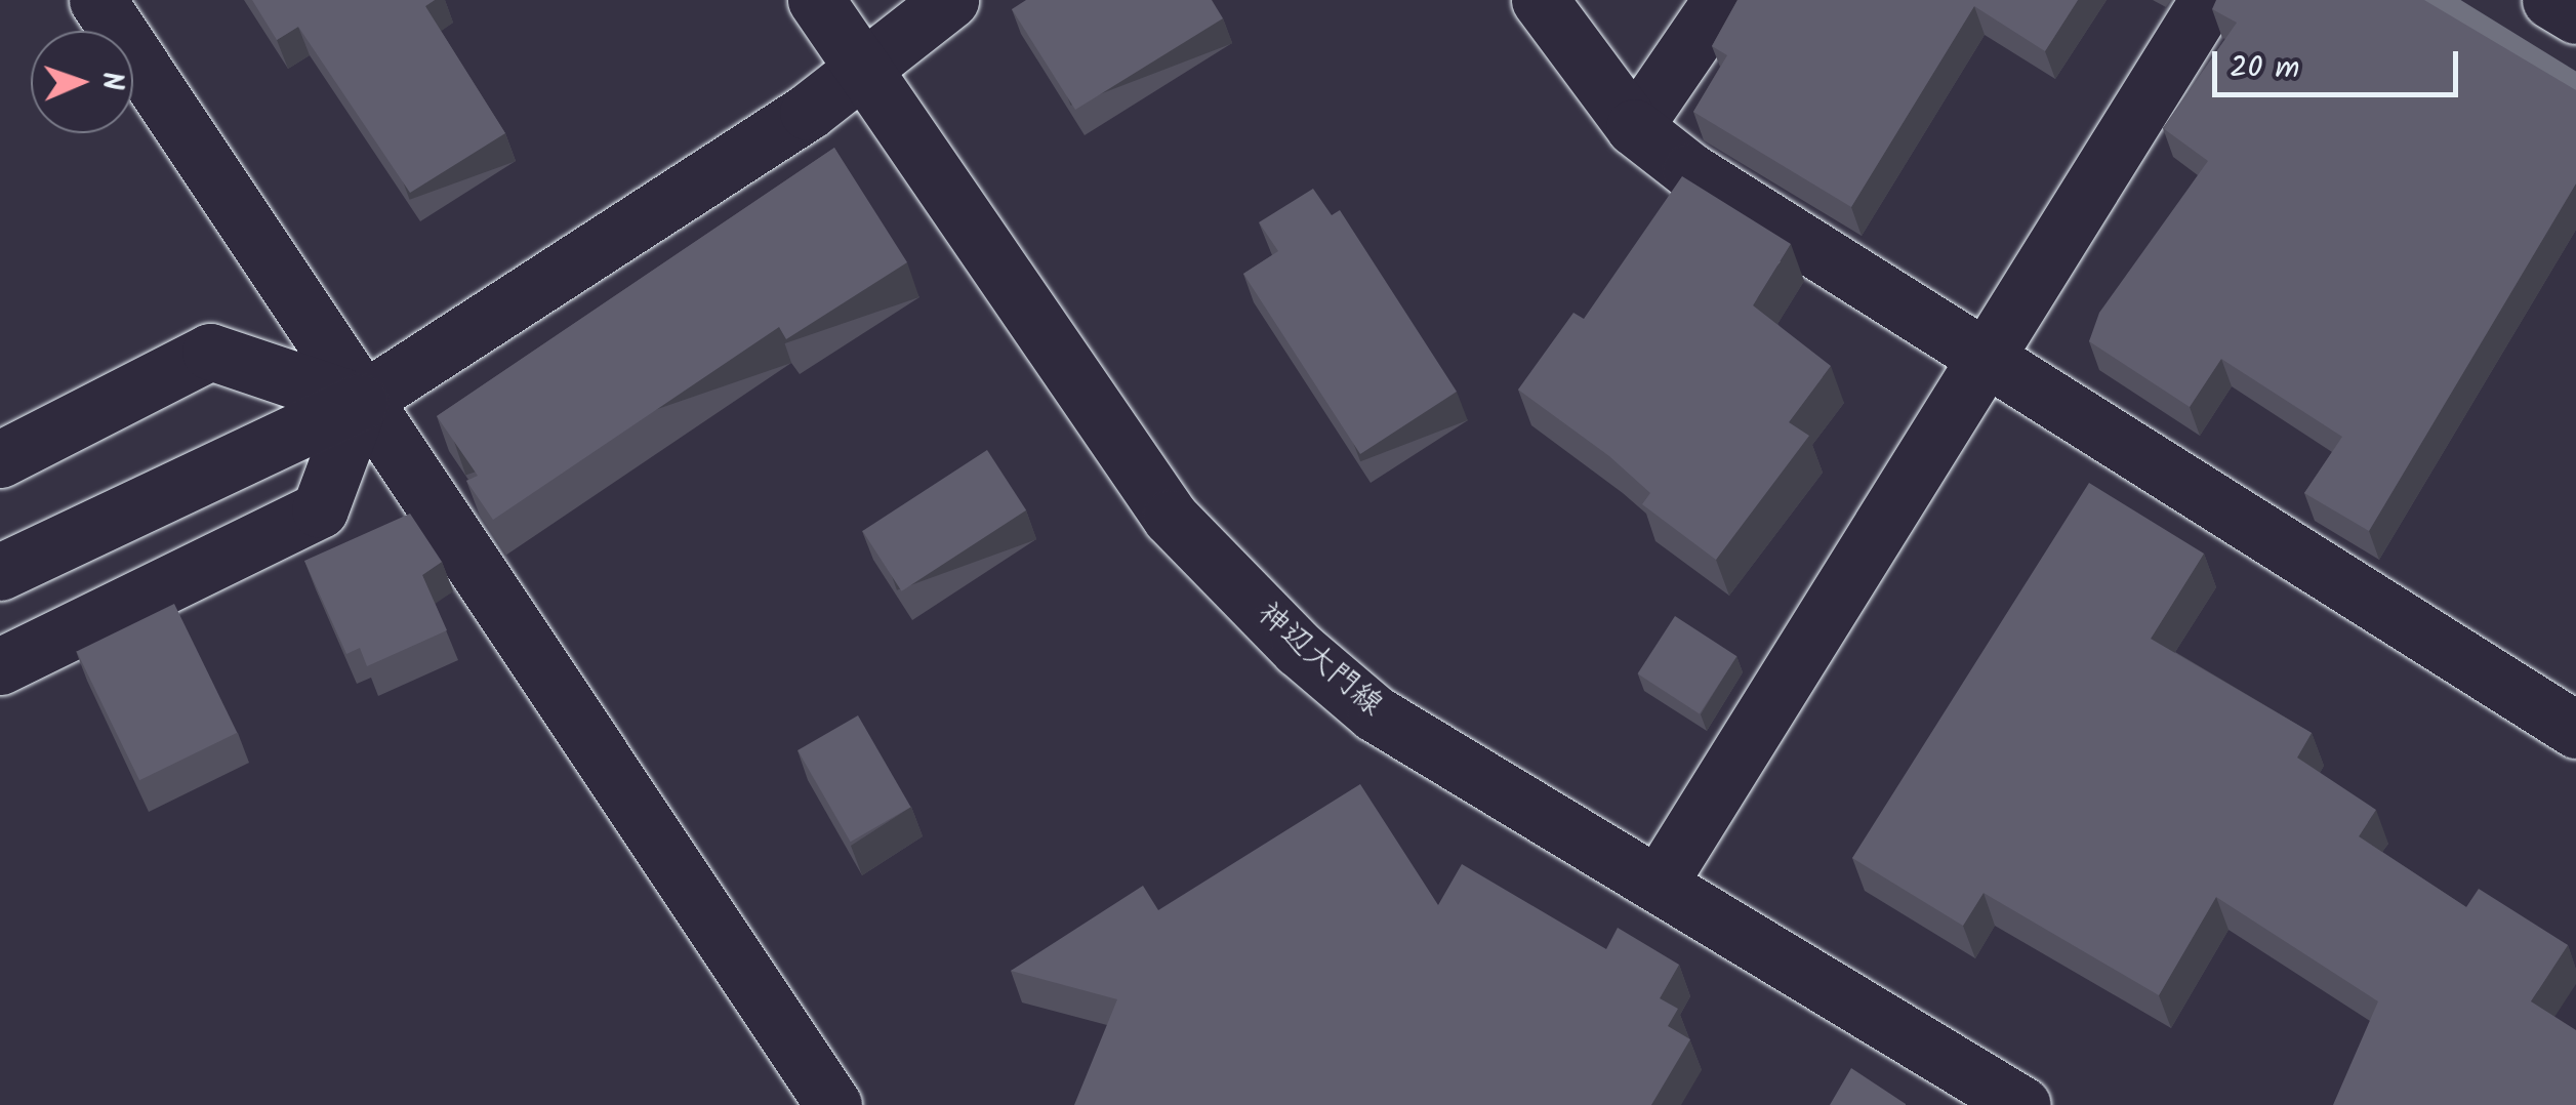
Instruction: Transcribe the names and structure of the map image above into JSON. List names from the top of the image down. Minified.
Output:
{"streets":{"street":["神辺大門線"]},"scale_bar":"20 m","north":"right"}
